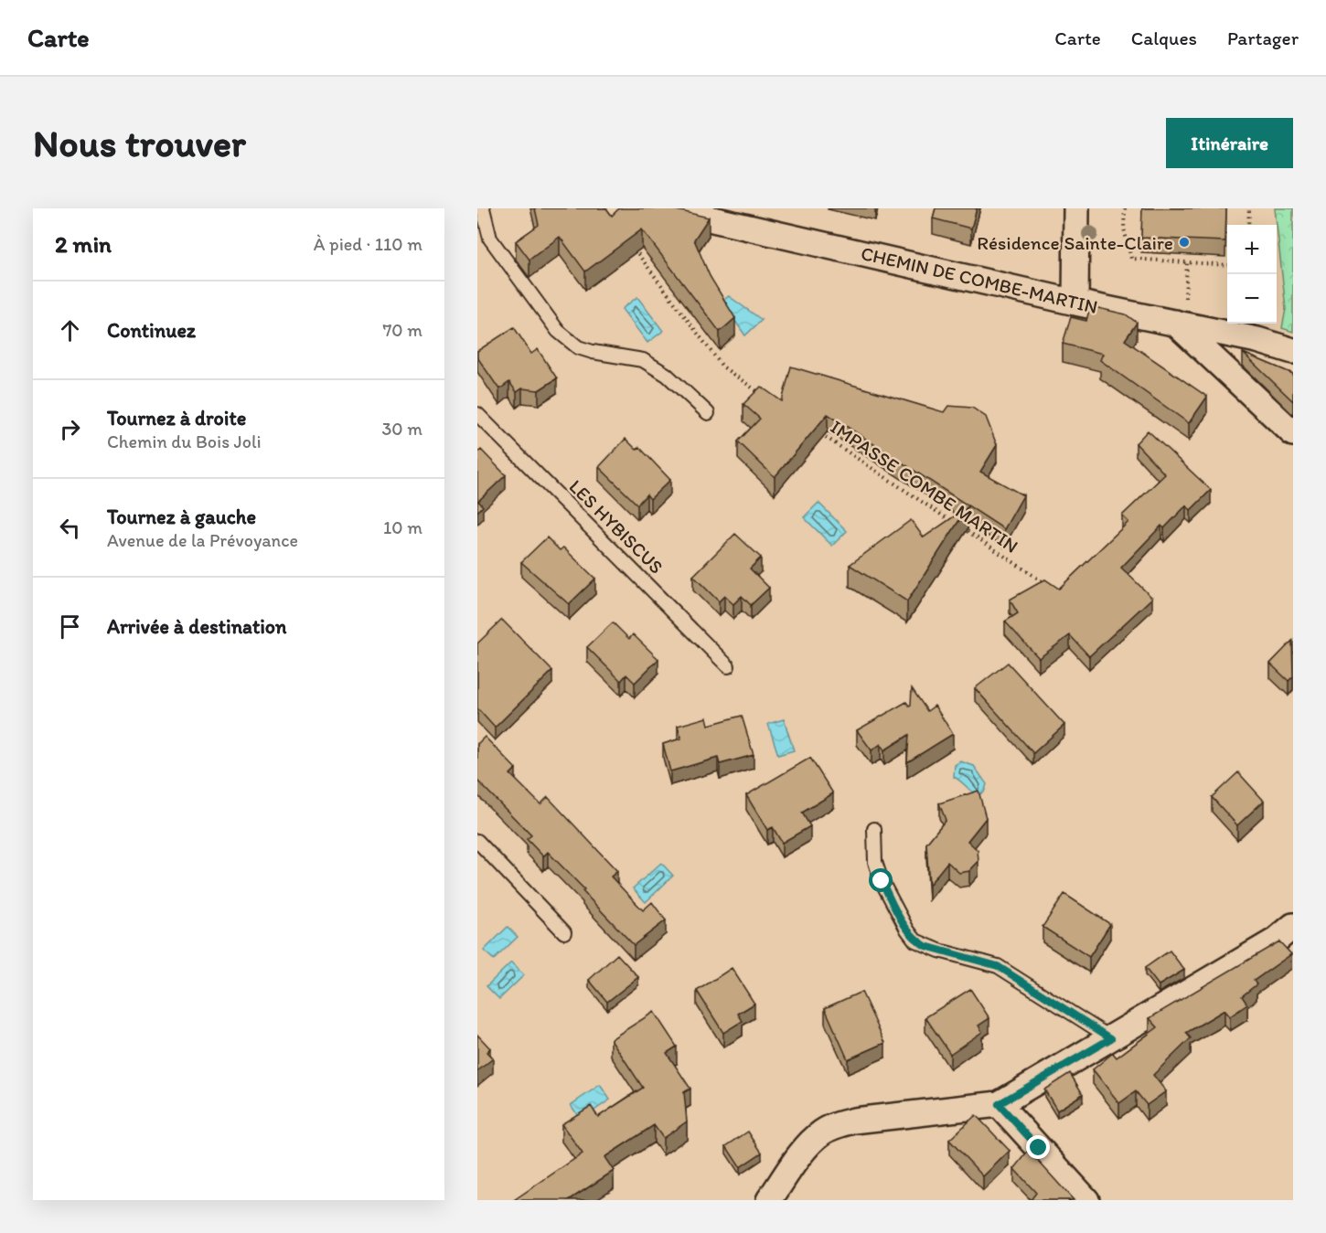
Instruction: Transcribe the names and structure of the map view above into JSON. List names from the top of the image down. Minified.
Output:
{"streets":{"street":["CHEMIN DE COMBE-MARTIN"],"lane":["LES HYBISCUS"],"path":["IMPASSE COMBE MARTIN"]},"places":["Résidence Sainte-Claire"],"page":{"header":"Carte","nav":["Carte","Calques","Partager"],"buttons":"Itinéraire","title":"Nous trouver","heading":["2 min","À pied · 110 m"],"map_buttons":["+","−"],"list":[["Continuez","70 m"],["Tournez à droite","Chemin du Bois Joli","30 m"],["Tournez à gauche","Avenue de la Prévoyance","10 m"],"Arrivée à destination"]}}
